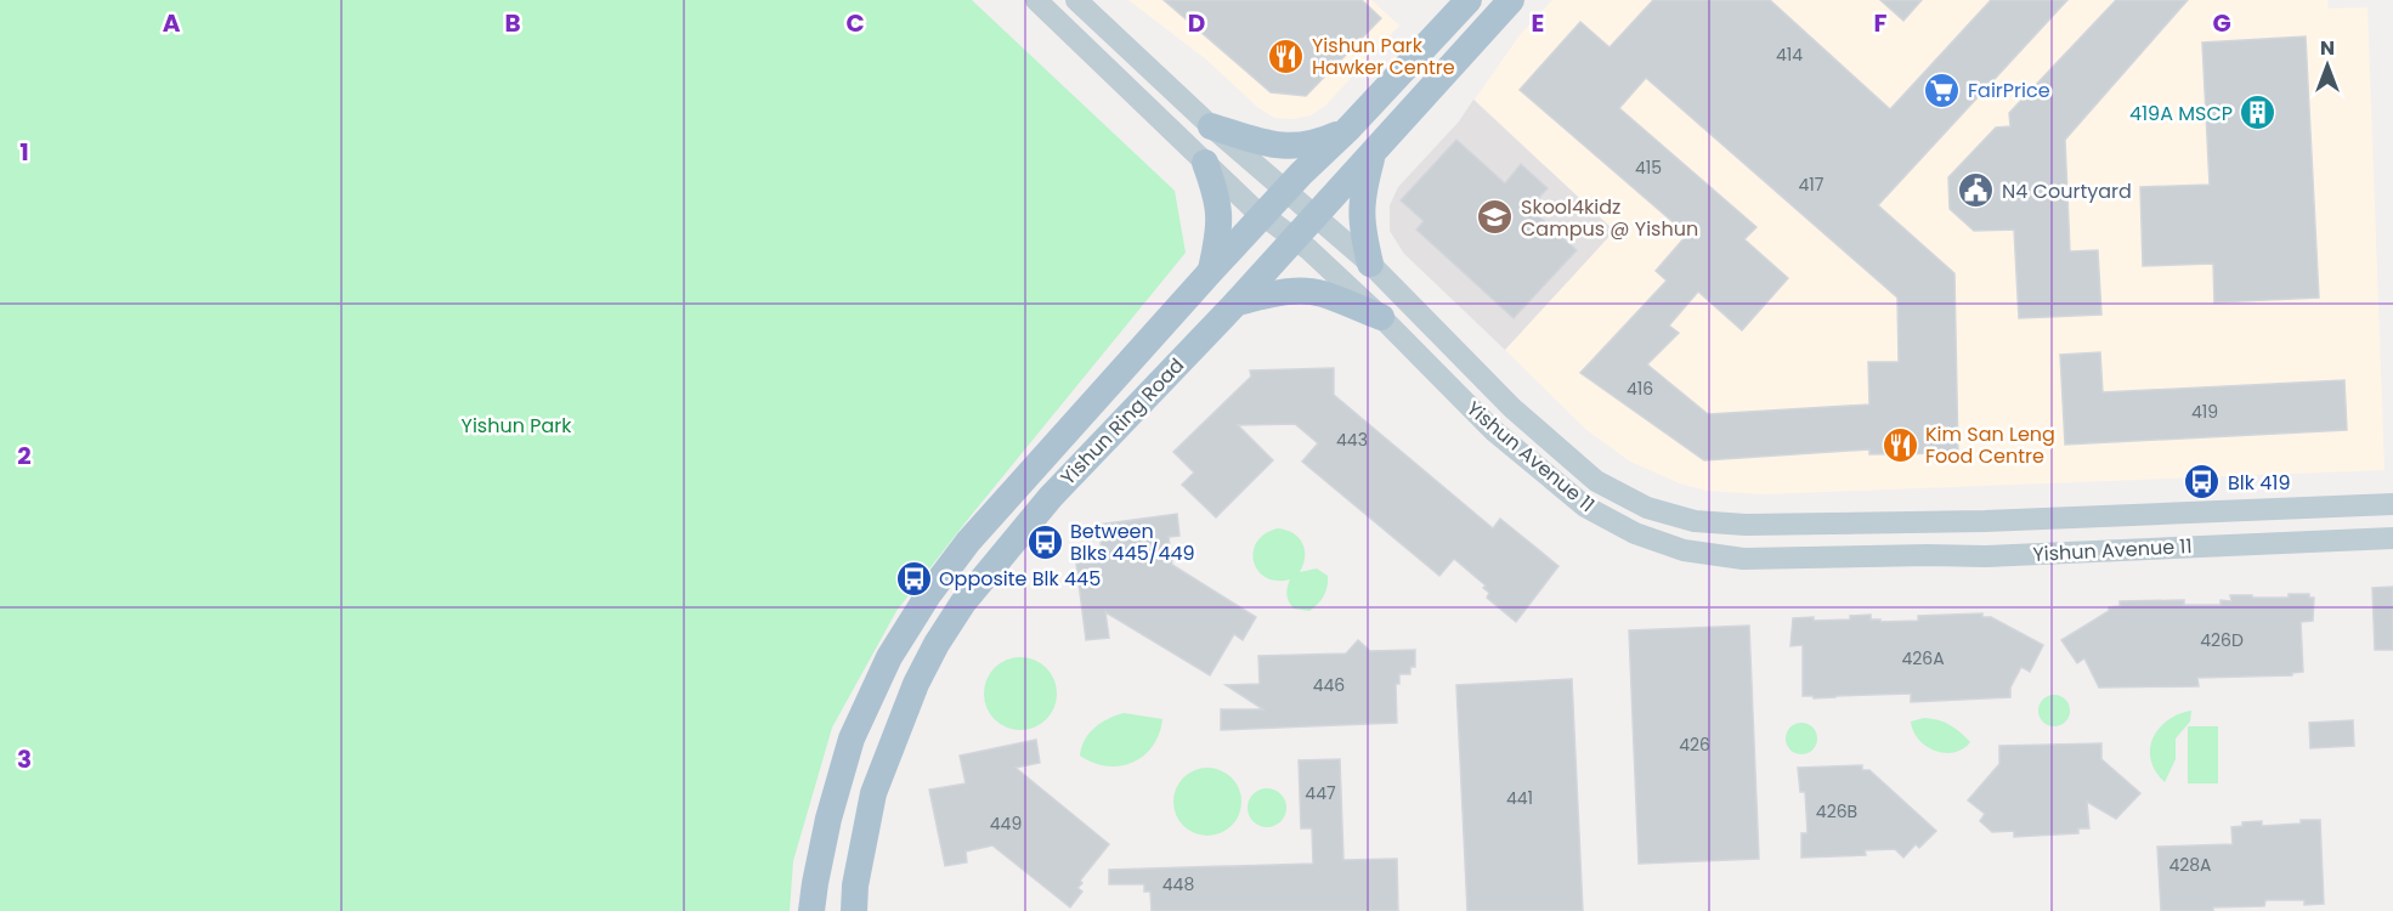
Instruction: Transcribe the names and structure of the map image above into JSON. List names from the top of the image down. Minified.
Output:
{"streets":{"main road":["Yishun Ring Road"],"street":["Yishun Avenue 11"]},"crossings":[["Yishun Ring Road","Yishun Avenue 11"]],"parks":["Yishun Park"],"places":{"restaurant":["Yishun Park Hawker Centre","Kim San Leng Food Centre"],"supermarket":["FairPrice"],"building":["419A MSCP"],"public building":["N4 Courtyard"],"school or university":["Skool4kidz Campus @ Yishun"],"bus stop":["Blk 419","Between Blks 445/449","Opposite Blk 445"]},"house_numbers":["414","415","417","416","419","443","426D","426A","446","426","447","441","426B","449","428A","448"],"north":"top","grid":{"columns":["A","B","C","D","E","F","G"],"rows":["1","2","3"]}}
